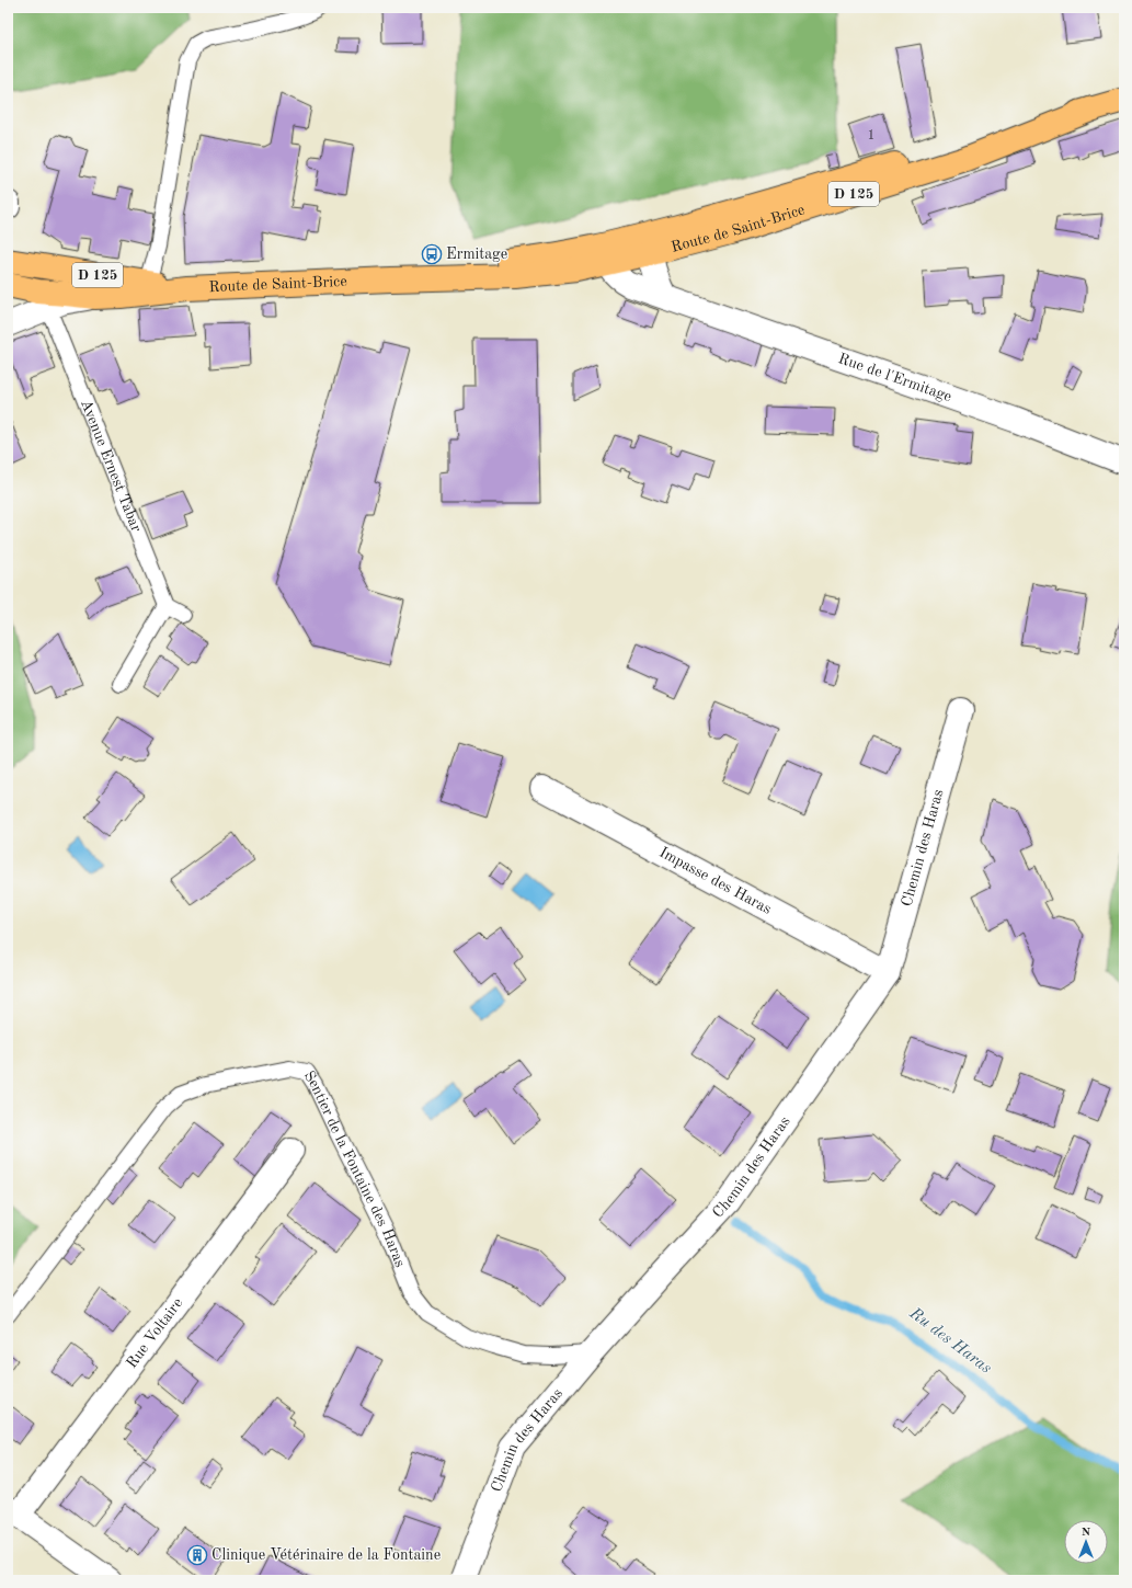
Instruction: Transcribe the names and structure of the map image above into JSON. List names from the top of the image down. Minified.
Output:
{"streets":{"main road":["D 125","Route de Saint-Brice"],"street":["Rue de l'Ermitage","Chemin des Haras","Impasse des Haras","Rue Voltaire"],"lane":["Avenue Ernest Tabar","Sentier de la Fontaine des Haras"]},"crossings":[["Route de Saint-Brice","Rue de l'Ermitage"],["Chemin des Haras","Impasse des Haras"],["Chemin des Haras","Sentier de la Fontaine des Haras"]],"water":["Ru des Haras"],"places":{"bus stop":["Ermitage"],"building":["Clinique Vétérinaire de la Fontaine"]},"house_numbers":["1"],"north":"top"}
